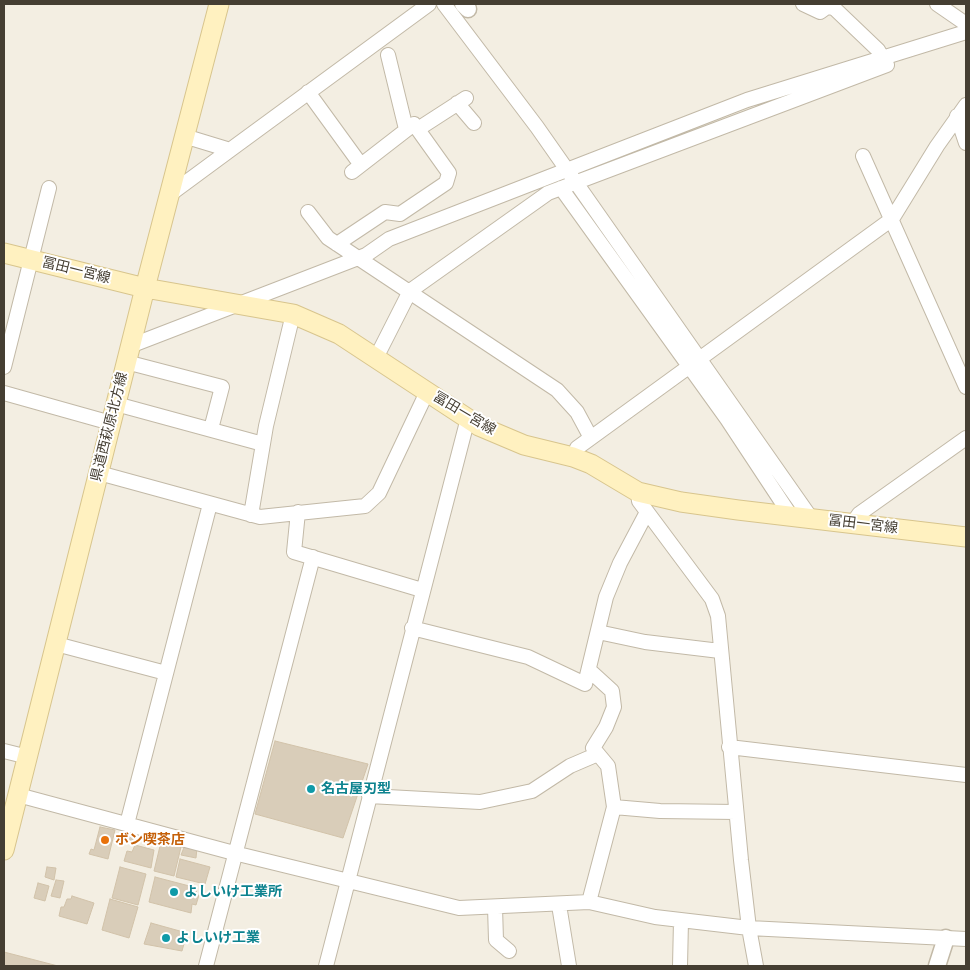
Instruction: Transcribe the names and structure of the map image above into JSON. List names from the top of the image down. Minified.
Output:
{"streets":{"main road":["冨田一宮線","県道西萩原北方線"]},"crossings":[["冨田一宮線","県道西萩原北方線"]],"places":["名古屋刃型","ボン喫茶店","よしいけ工業所","よしいけ工業"]}
